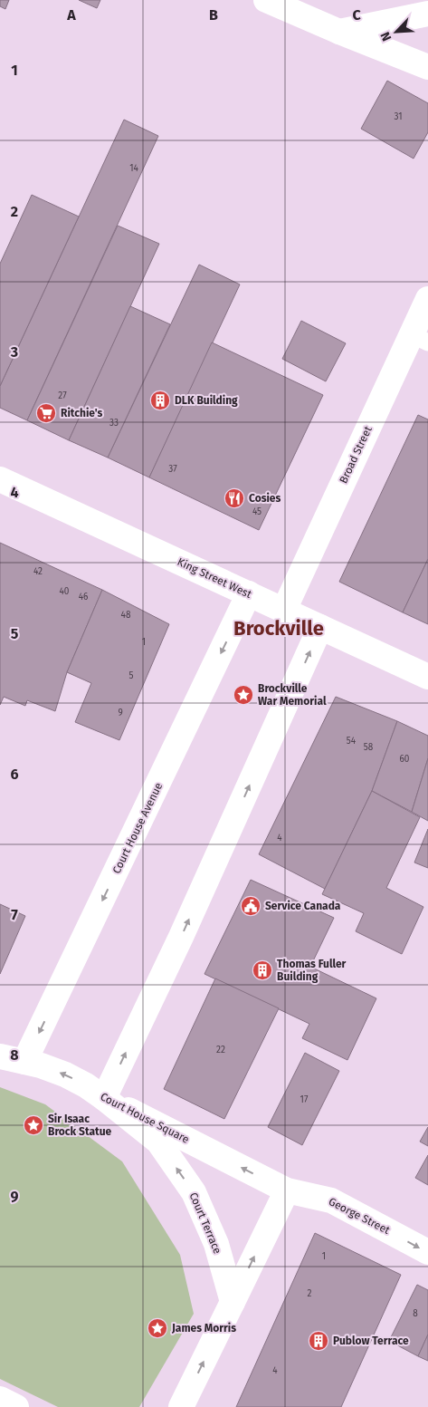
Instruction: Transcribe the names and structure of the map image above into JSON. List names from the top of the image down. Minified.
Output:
{"streets":{"main road":["Broad Street","King Street West","Court House Avenue","Court House Square","George Street","Court Terrace"]},"crossings":[["Broad Street","King Street West"],["King Street West","Court House Avenue"],["Court House Avenue","Court House Square"],["Court House Square","George Street"],["Court House Square","Court Terrace"]],"one_way":["Court House Square","George Street","Court Terrace"],"districts":["Brockville"],"places":{"building":["DLK Building","Thomas Fuller Building","Publow Terrace"],"supermarket":["Ritchie's"],"restaurant":["Cosies"],"place":["Brockville War Memorial","Sir Isaac Brock Statue","James Morris"],"public building":["Service Canada"]},"house_numbers":["31","14","27","33","37","45","42","40","46","48","1","5","9","54","58","60","4","22","17","1","2","8","4"],"north":"bottom left","grid":{"columns":["A","B","C"],"rows":["1","2","3","4","5","6","7","8","9"]}}
